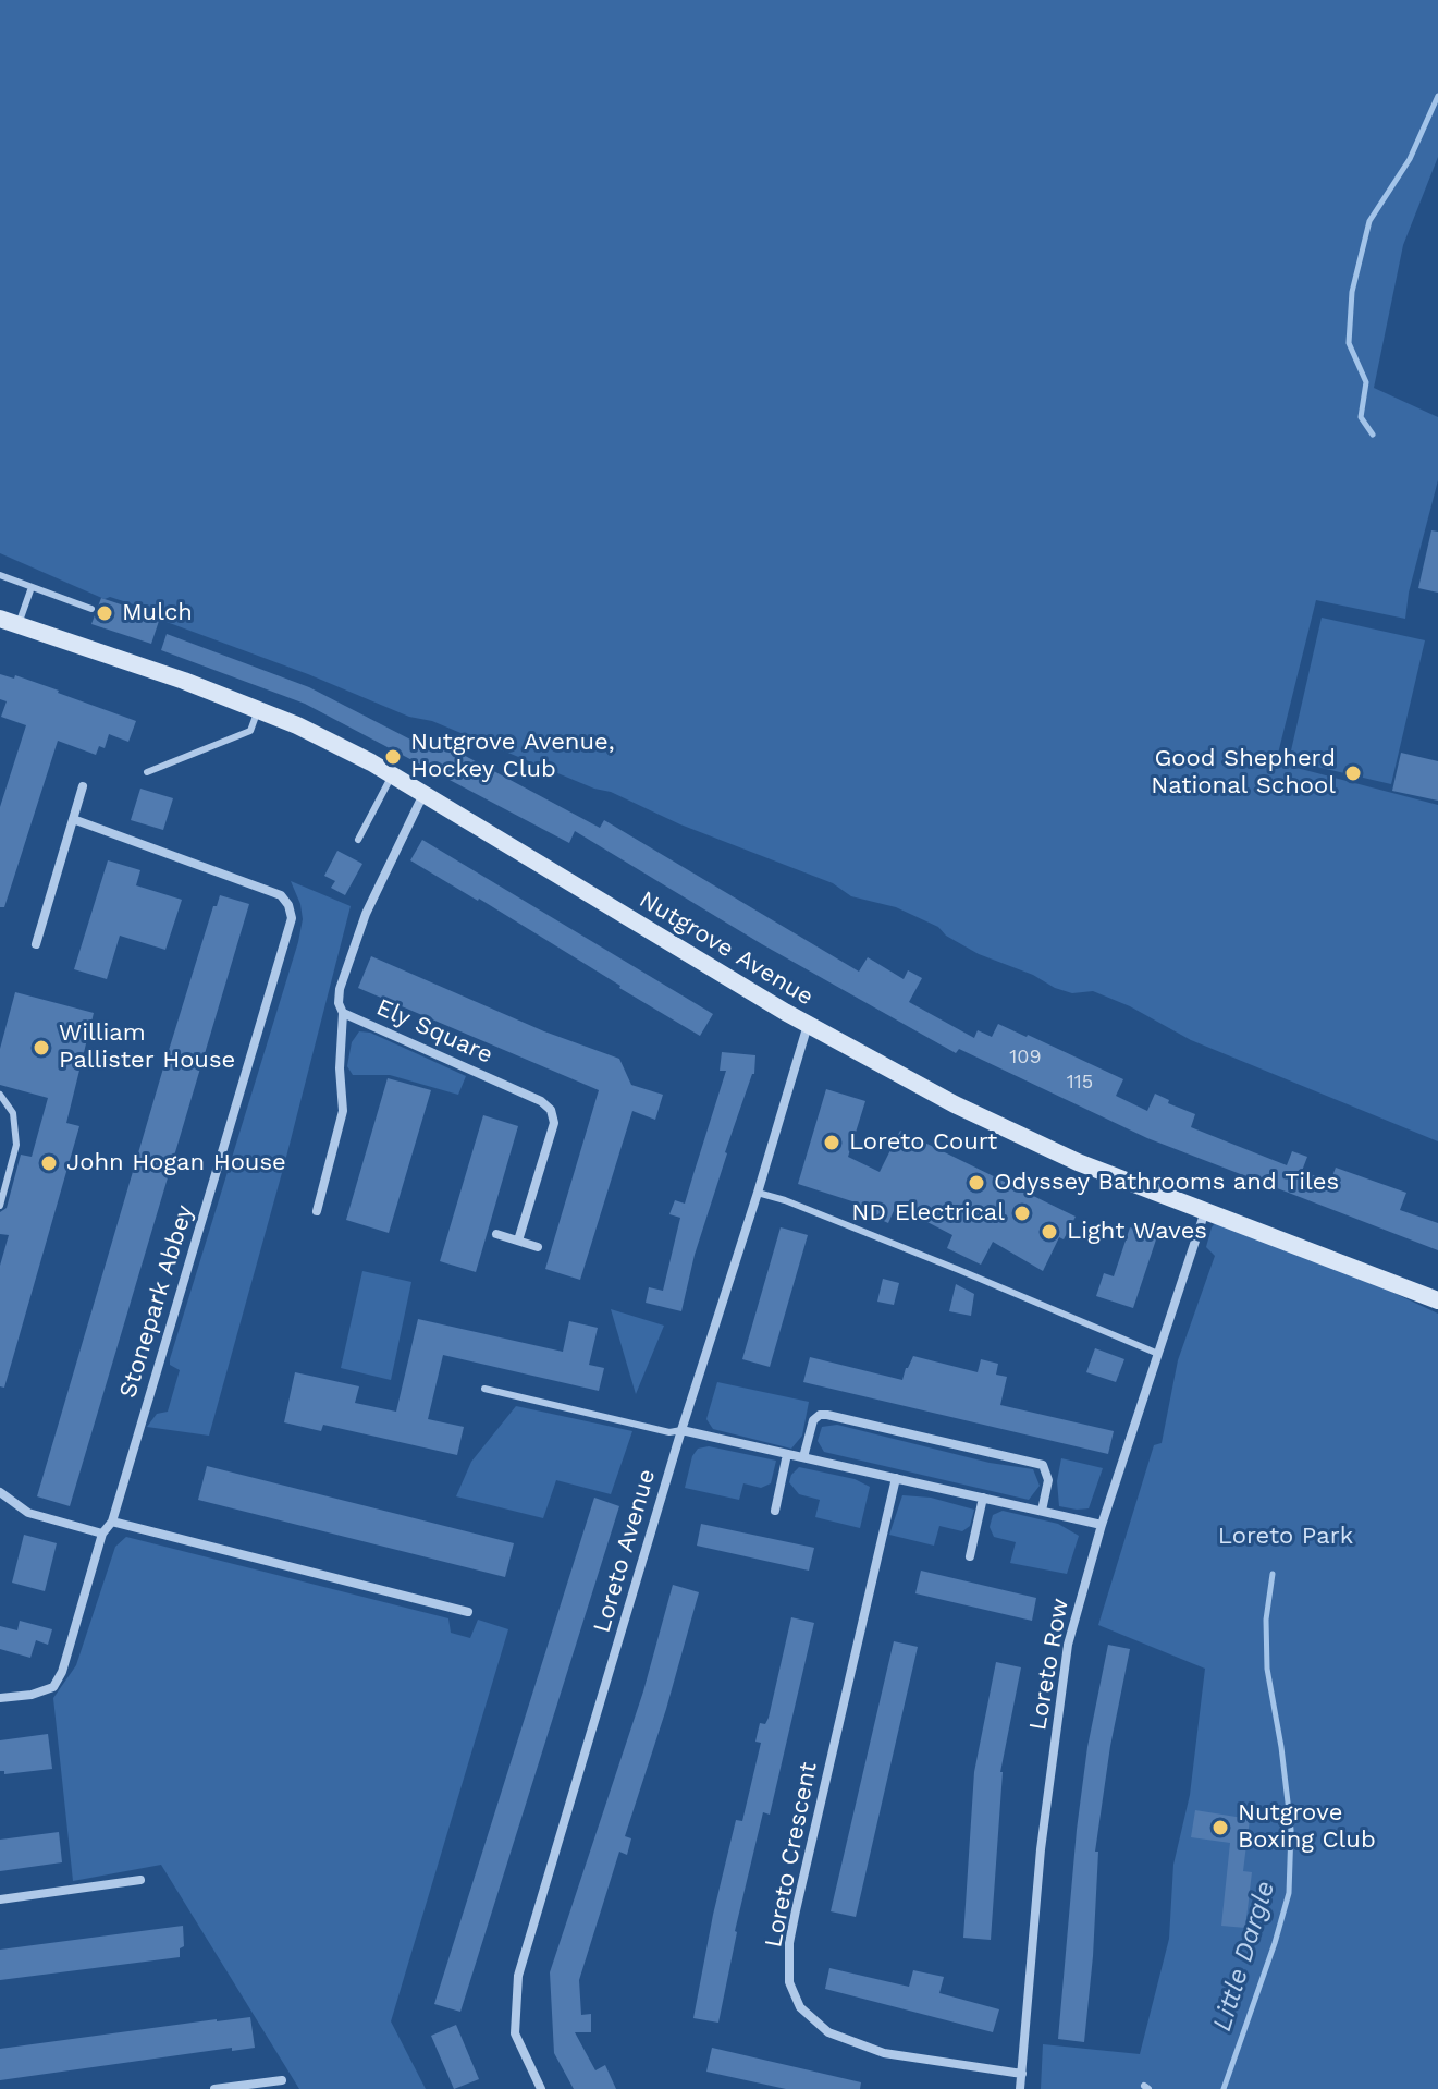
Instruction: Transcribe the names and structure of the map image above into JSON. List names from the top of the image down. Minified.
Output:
{"streets":{"main road":["Nutgrove Avenue"],"street":["Ely Square","Stonepark Abbey","Loreto Avenue","Loreto Row","Loreto Crescent"]},"crossings":[["Nutgrove Avenue","Ely Square"],["Nutgrove Avenue","Loreto Avenue"],["Nutgrove Avenue","Loreto Row"],["Loreto Row","Loreto Crescent"]],"water":["Little Dargle"],"parks":["Loreto Park"],"places":["Mulch","Nutgrove Avenue, Hockey Club","Good Shepherd National School","William Pallister House","Loreto Court","John Hogan House","Odyssey Bathrooms and Tiles","ND Electrical","Light Waves","Nutgrove Boxing Club"],"house_numbers":["109","115"]}
